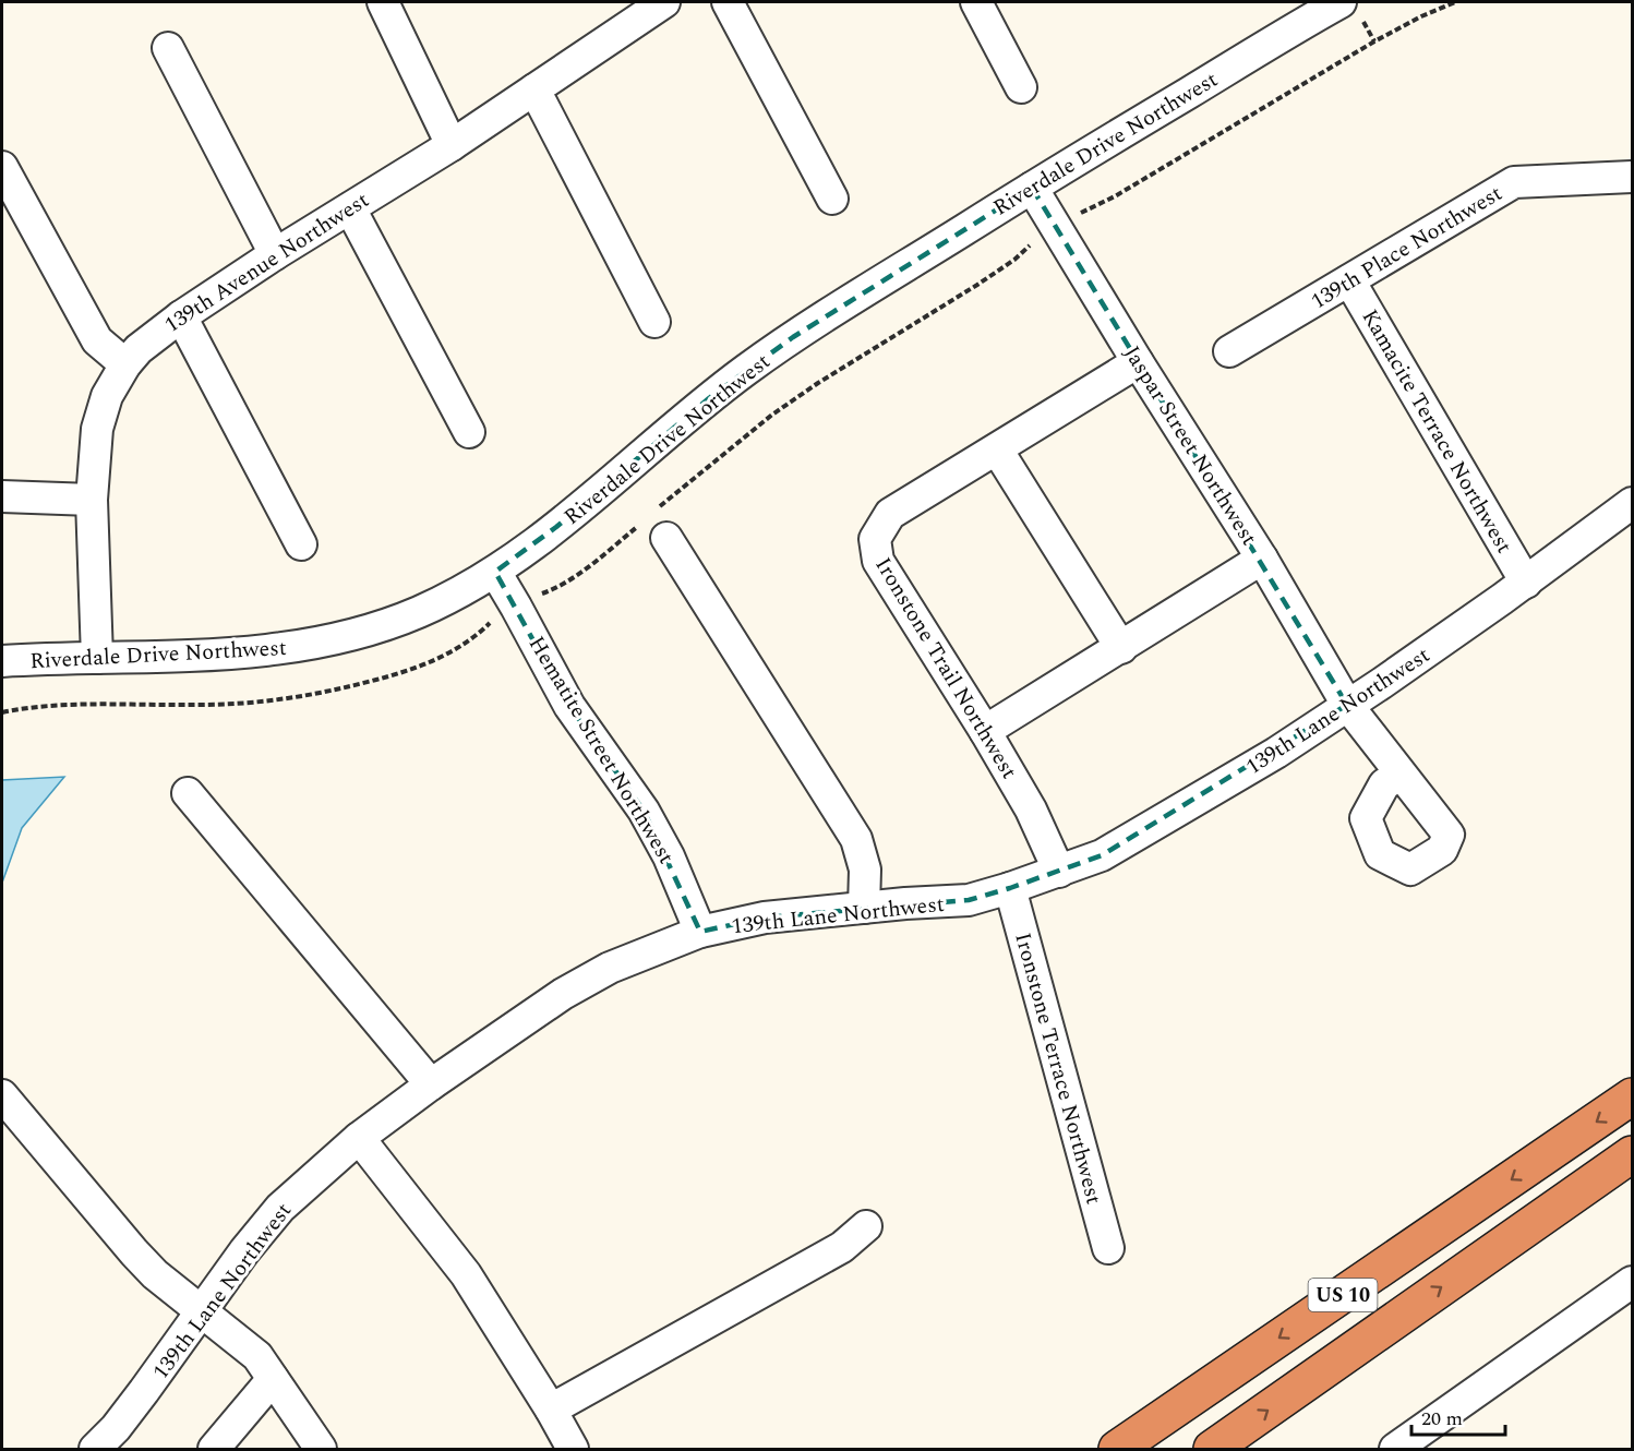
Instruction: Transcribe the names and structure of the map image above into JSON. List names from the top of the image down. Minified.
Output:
{"streets":{"highway":["US 10"],"street":["Riverdale Drive Northwest","139th Place Northwest","139th Avenue Northwest","Kamacite Terrace Northwest","Jaspar Street Northwest","Ironstone Trail Northwest","139th Lane Northwest","Hematite Street Northwest","Ironstone Terrace Northwest"]},"crossings":[["Riverdale Drive Northwest","139th Avenue Northwest"],["Riverdale Drive Northwest","Jaspar Street Northwest"],["Riverdale Drive Northwest","Hematite Street Northwest"],["139th Place Northwest","Kamacite Terrace Northwest"],["Kamacite Terrace Northwest","139th Lane Northwest"],["Jaspar Street Northwest","Ironstone Trail Northwest"],["Jaspar Street Northwest","139th Lane Northwest"],["Ironstone Trail Northwest","139th Lane Northwest"],["139th Lane Northwest","Hematite Street Northwest"],["139th Lane Northwest","Ironstone Terrace Northwest"]],"scale_bar":"20 m"}
